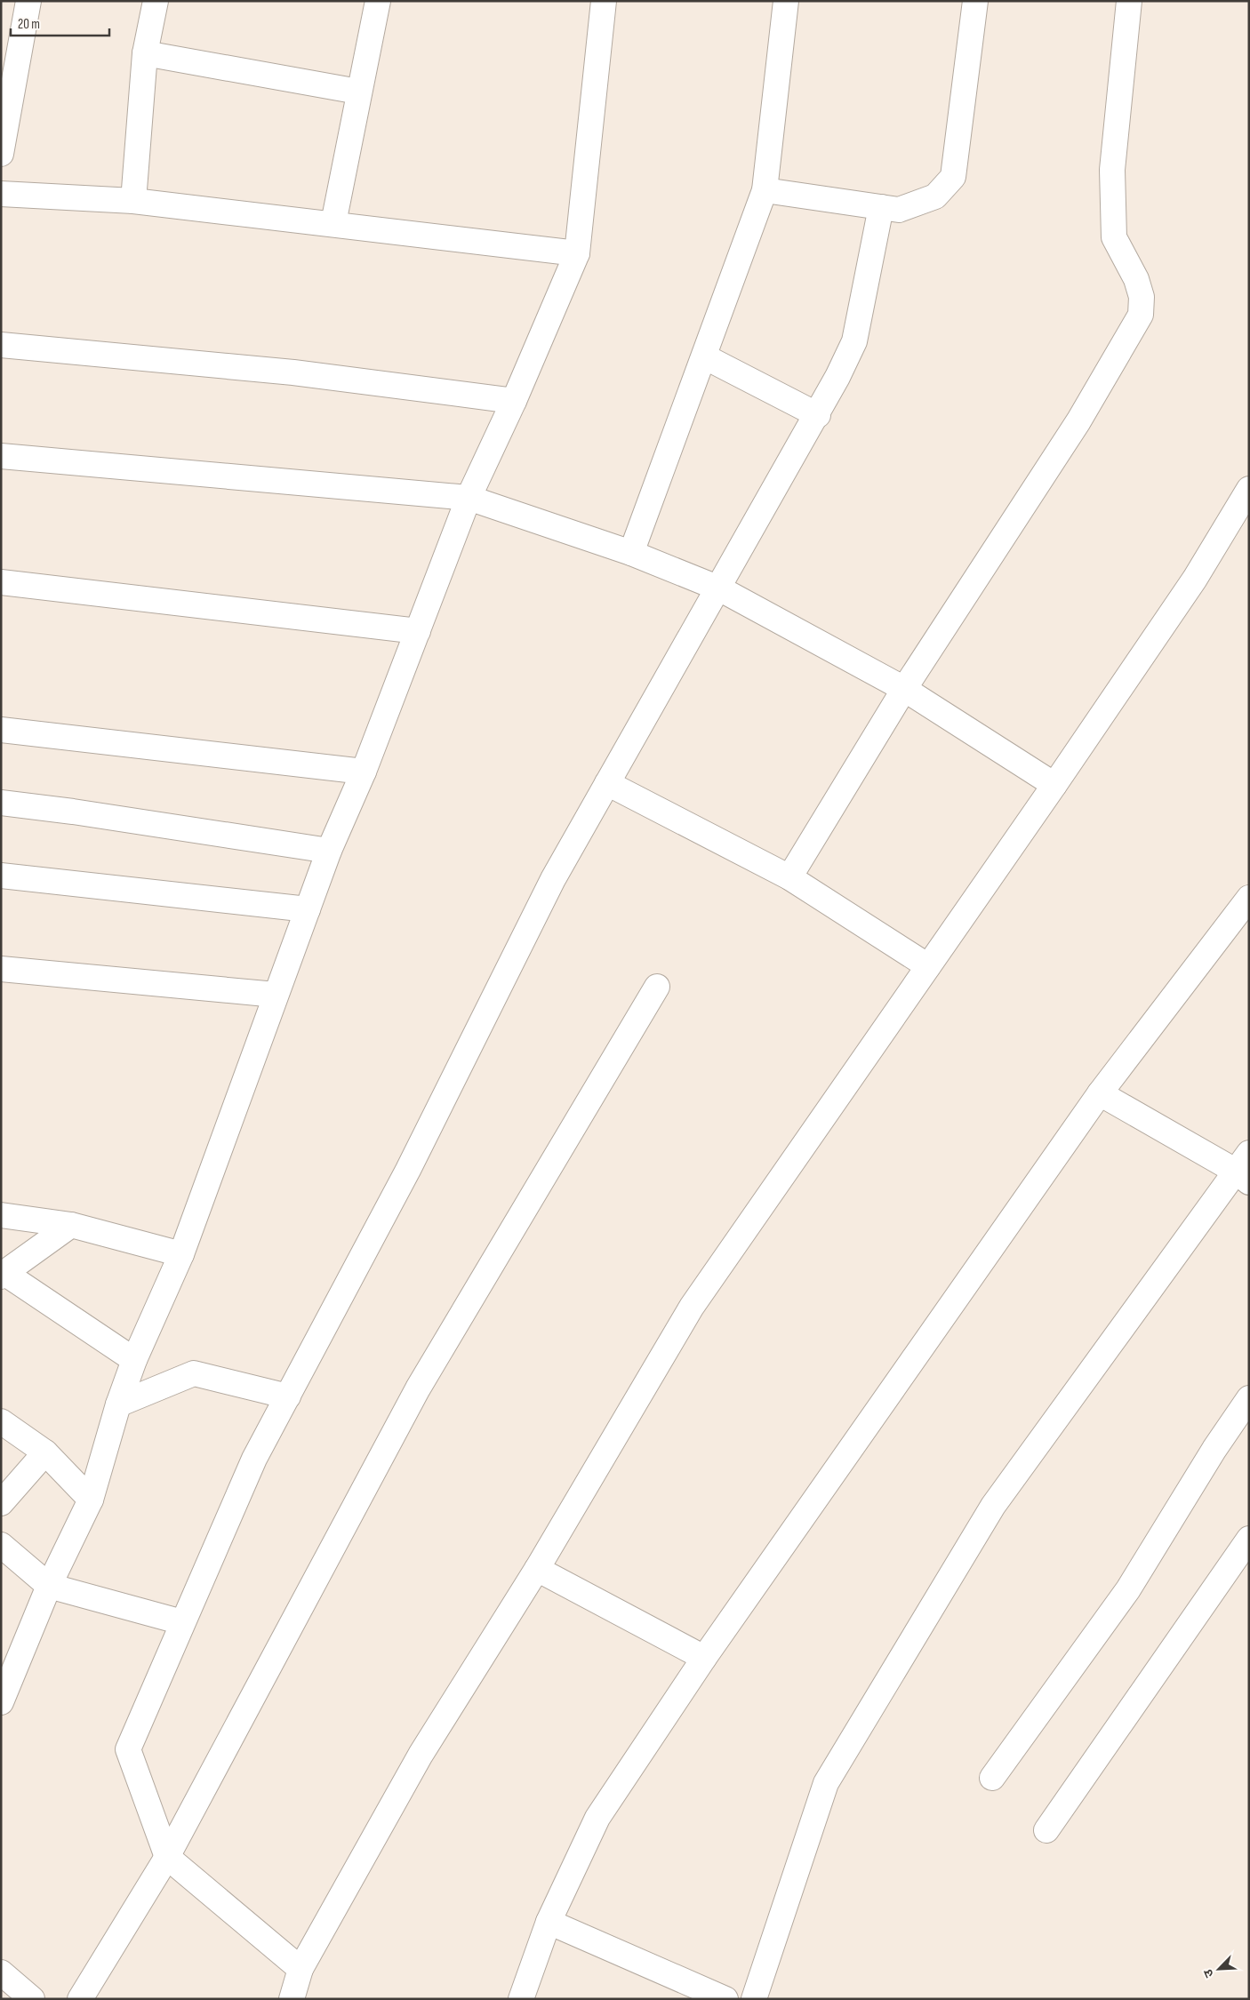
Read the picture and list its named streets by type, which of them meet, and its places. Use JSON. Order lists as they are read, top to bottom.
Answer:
{
  "scale_bar": "20 m",
  "north": "bottom left"
}
